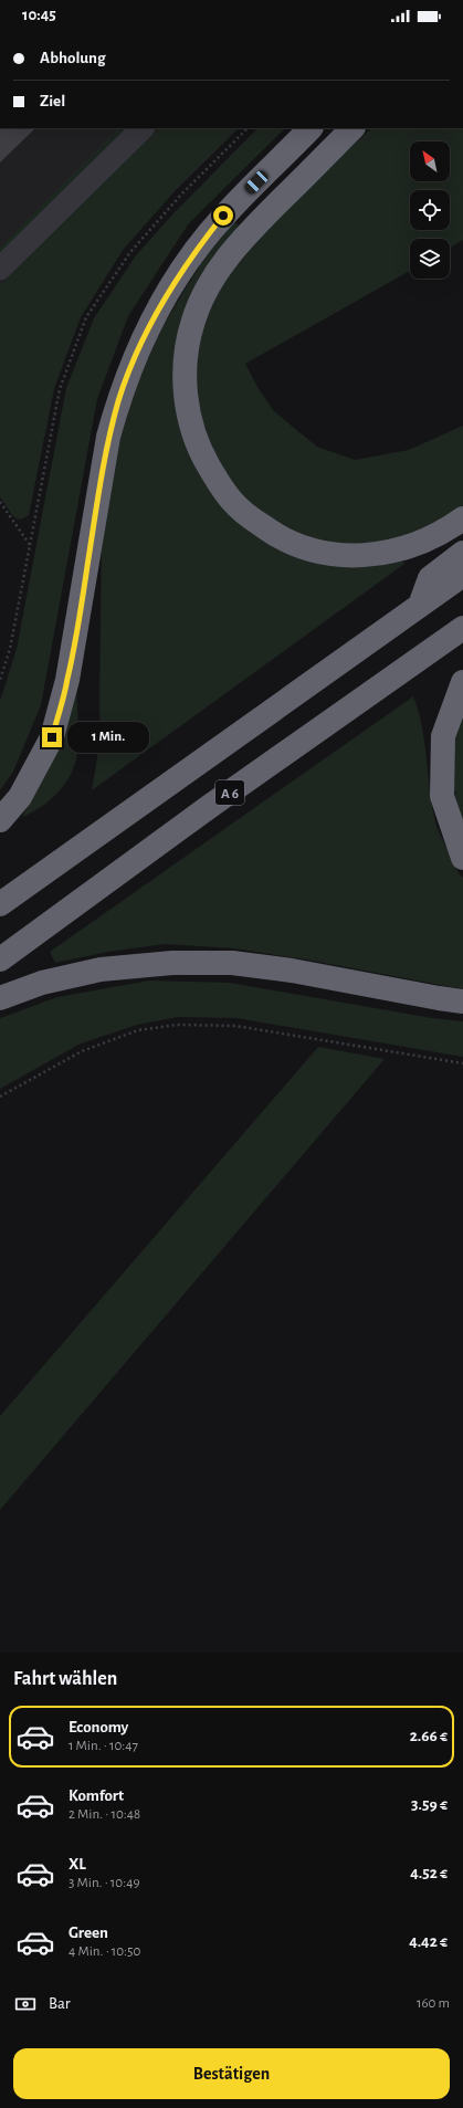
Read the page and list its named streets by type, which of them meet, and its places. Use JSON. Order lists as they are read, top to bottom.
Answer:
{
  "streets": {
    "highway": ["A 6"]
  },
  "north": "top left",
  "page": {
    "status": "10:45",
    "banner": ["Abholung", "Ziel"],
    "bubble": "1 Min.",
    "heading": "Fahrt wählen",
    "list": [
      {
        "name": "Economy",
        "note": "1 Min. · 10:47",
        "value": "2.66 €"
      },
      {
        "name": "Komfort",
        "note": "2 Min. · 10:48",
        "value": "3.59 €"
      },
      {
        "name": "XL",
        "note": "3 Min. · 10:49",
        "value": "4.52 €"
      },
      {
        "name": "Green",
        "note": "4 Min. · 10:50",
        "value": "4.42 €"
      }
    ],
    "pay": ["Bar", "160 m"],
    "buttons": "Bestätigen"
  }
}
